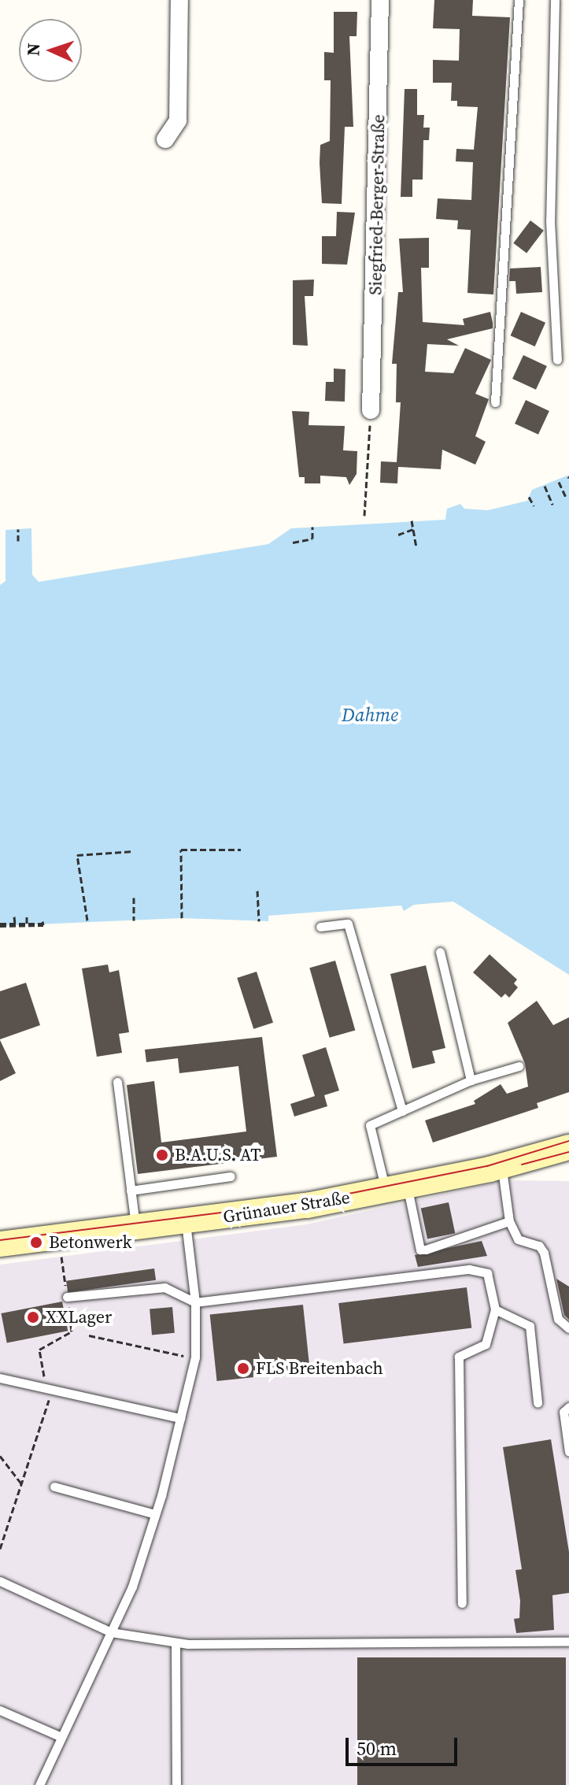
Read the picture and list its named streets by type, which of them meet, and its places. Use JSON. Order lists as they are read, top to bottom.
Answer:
{
  "streets": {
    "main road": ["Grünauer Straße"],
    "street": ["Siegfried-Berger-Straße"]
  },
  "water": ["Dahme"],
  "places": [
    "B.A.U.S. AT",
    "Betonwerk",
    "XXLager",
    "FLS Breitenbach"
  ],
  "scale_bar": "50 m",
  "north": "left"
}
